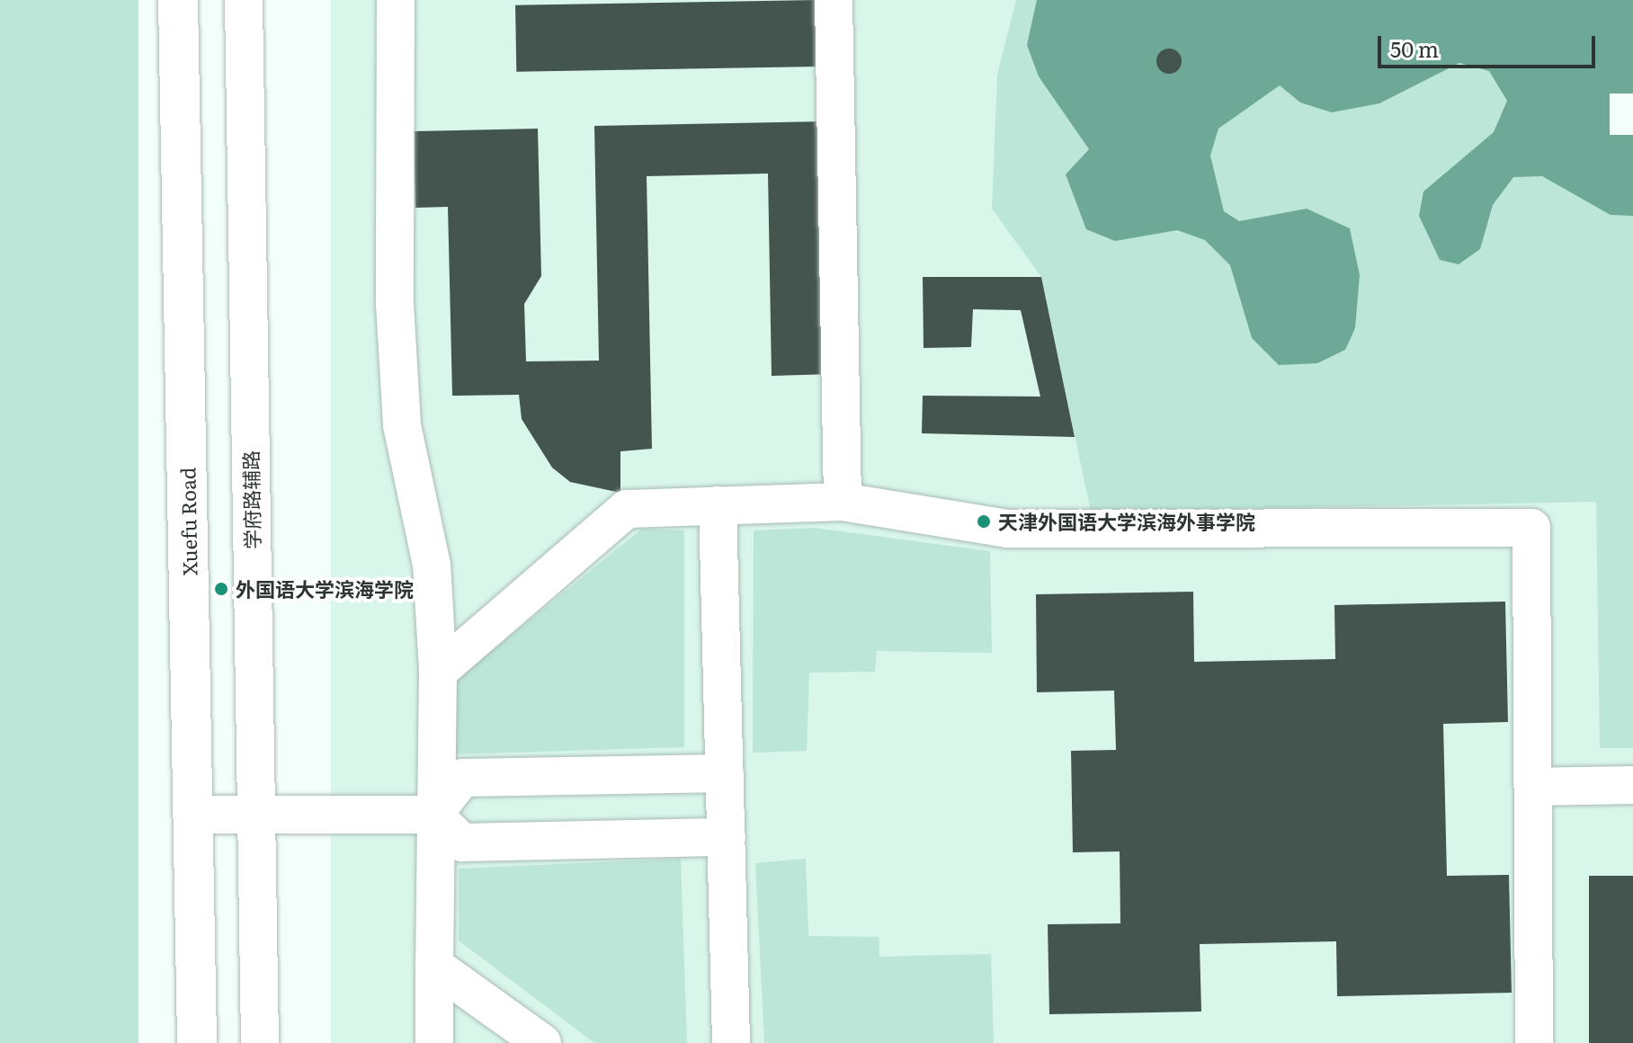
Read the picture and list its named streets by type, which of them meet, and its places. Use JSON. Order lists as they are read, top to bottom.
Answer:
{
  "streets": {
    "highway": ["Xuefu Road"],
    "street": ["学府路辅路"]
  },
  "places": ["天津外国语大学滨海外事学院", "外国语大学滨海学院"],
  "scale_bar": "50 m"
}
